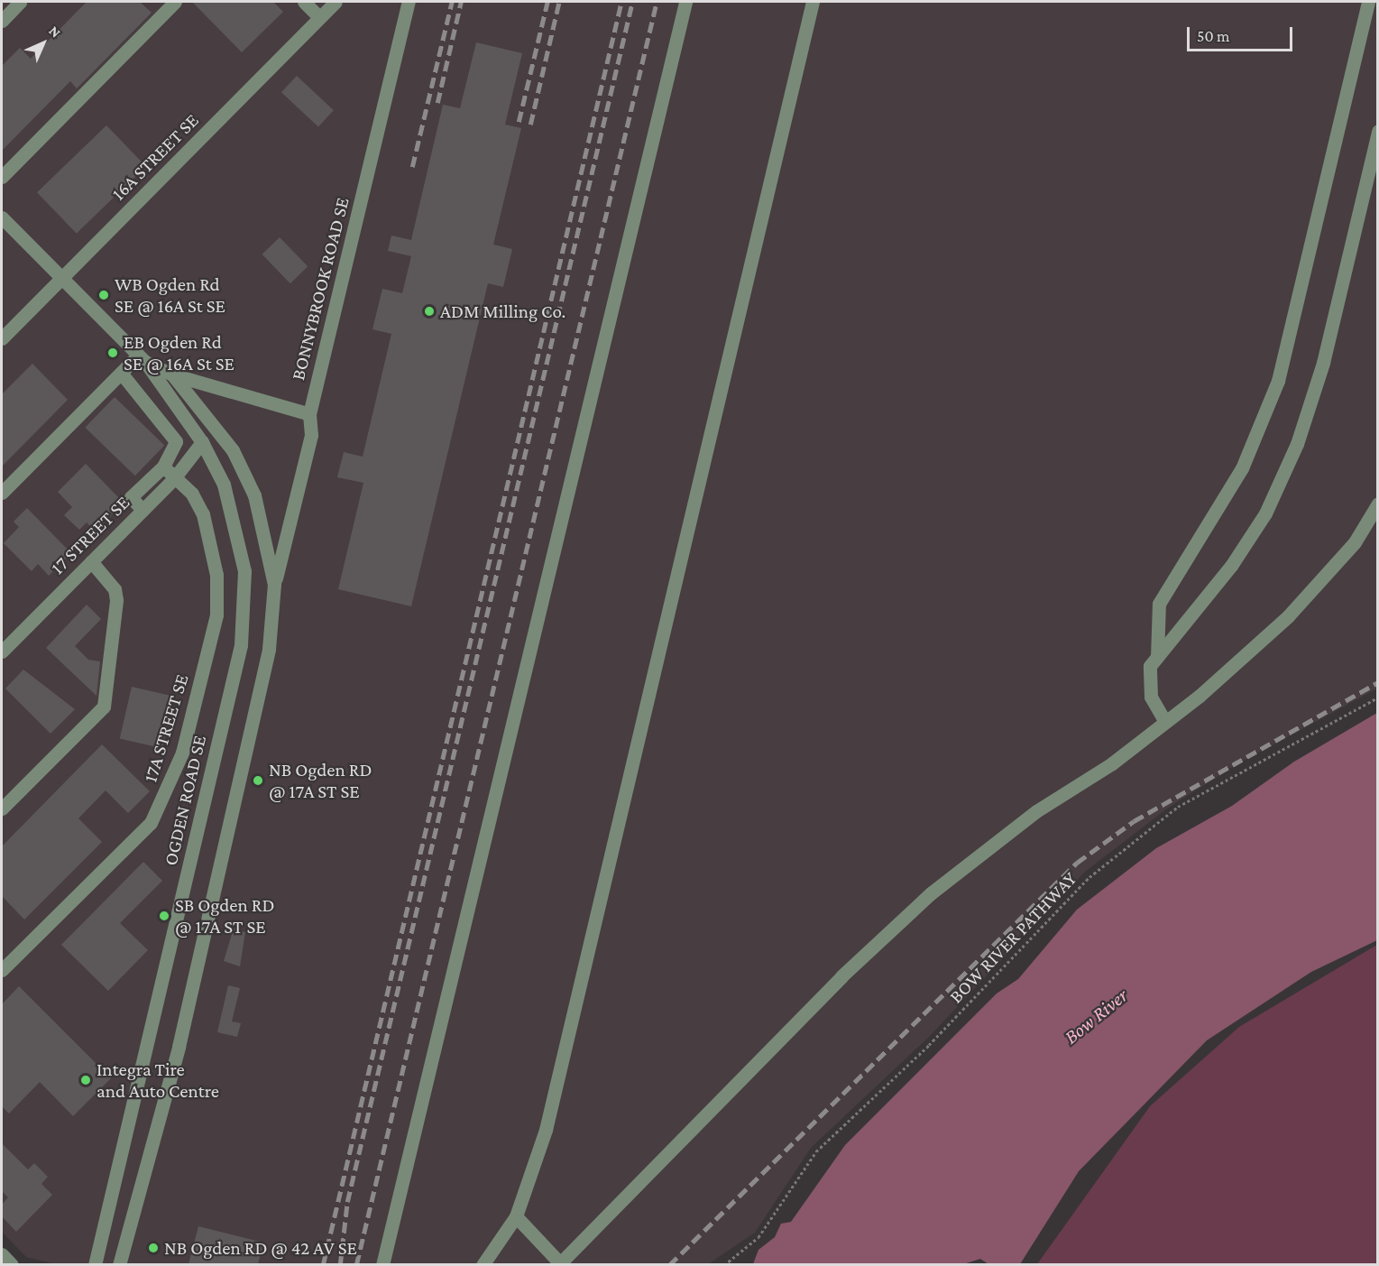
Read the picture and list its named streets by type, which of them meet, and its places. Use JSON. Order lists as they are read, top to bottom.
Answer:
{
  "streets": {
    "street": [
      "16A STREET SE",
      "BONNYBROOK ROAD SE",
      "17 STREET SE",
      "17A STREET SE",
      "OGDEN ROAD SE"
    ],
    "path": ["BOW RIVER PATHWAY"]
  },
  "crossings": [
    ["16A STREET SE", "OGDEN ROAD SE"],
    ["BONNYBROOK ROAD SE", "OGDEN ROAD SE"],
    ["17 STREET SE", "17A STREET SE"],
    ["17 STREET SE", "OGDEN ROAD SE"]
  ],
  "water": ["Bow River"],
  "places": [
    "WB Ogden Rd SE @ 16A St SE",
    "ADM Milling Co.",
    "EB Ogden Rd SE @ 16A St SE",
    "NB Ogden RD @ 17A ST SE",
    "SB Ogden RD @ 17A ST SE",
    "Integra Tire and Auto Centre",
    "NB Ogden RD @ 42 AV SE"
  ],
  "scale_bar": "50 m",
  "north": "top right"
}
